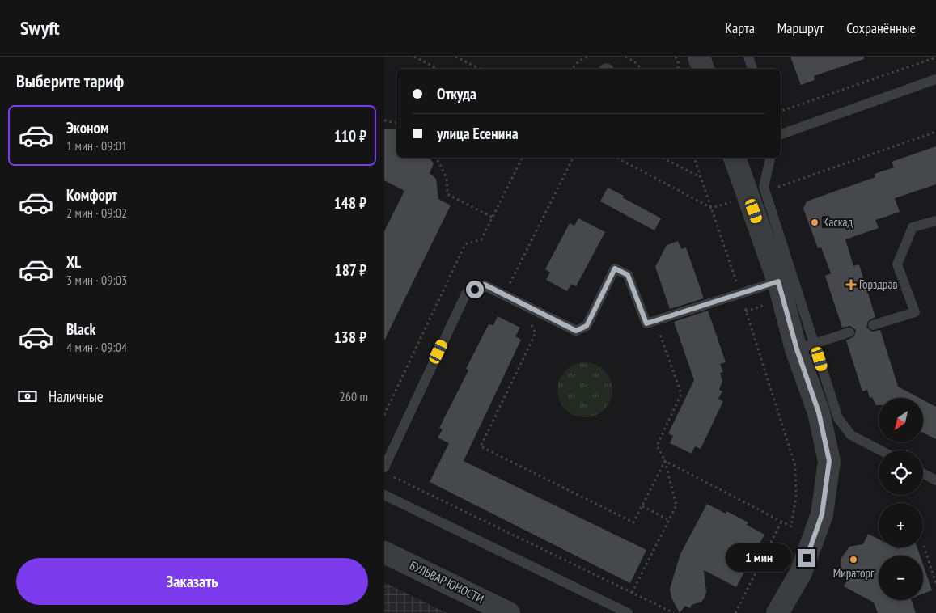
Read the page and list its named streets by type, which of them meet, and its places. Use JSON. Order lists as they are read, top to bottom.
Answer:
{
  "streets": {
    "street": ["БУЛЬВАР ЮНОСТИ"]
  },
  "places": {
    "other": ["Каскад", "Мираторг"],
    "health": ["Горздрав"]
  },
  "north": "bottom left",
  "page": {
    "header": "Swyft",
    "nav": ["Карта", "Маршрут", "Сохранённые"],
    "heading": "Выберите тариф",
    "banner": ["Откуда", "улица Есенина"],
    "list": [
      {
        "name": "Эконом",
        "note": "1 мин · 09:01",
        "value": "110 ₽"
      },
      {
        "name": "Комфорт",
        "note": "2 мин · 09:02",
        "value": "148 ₽"
      },
      {
        "name": "XL",
        "note": "3 мин · 09:03",
        "value": "187 ₽"
      },
      {
        "name": "Black",
        "note": "4 мин · 09:04",
        "value": "138 ₽"
      }
    ],
    "pay": ["Наличные", "260 m"],
    "map_buttons": ["+", "−"],
    "bubble": "1 мин",
    "buttons": "Заказать"
  }
}
